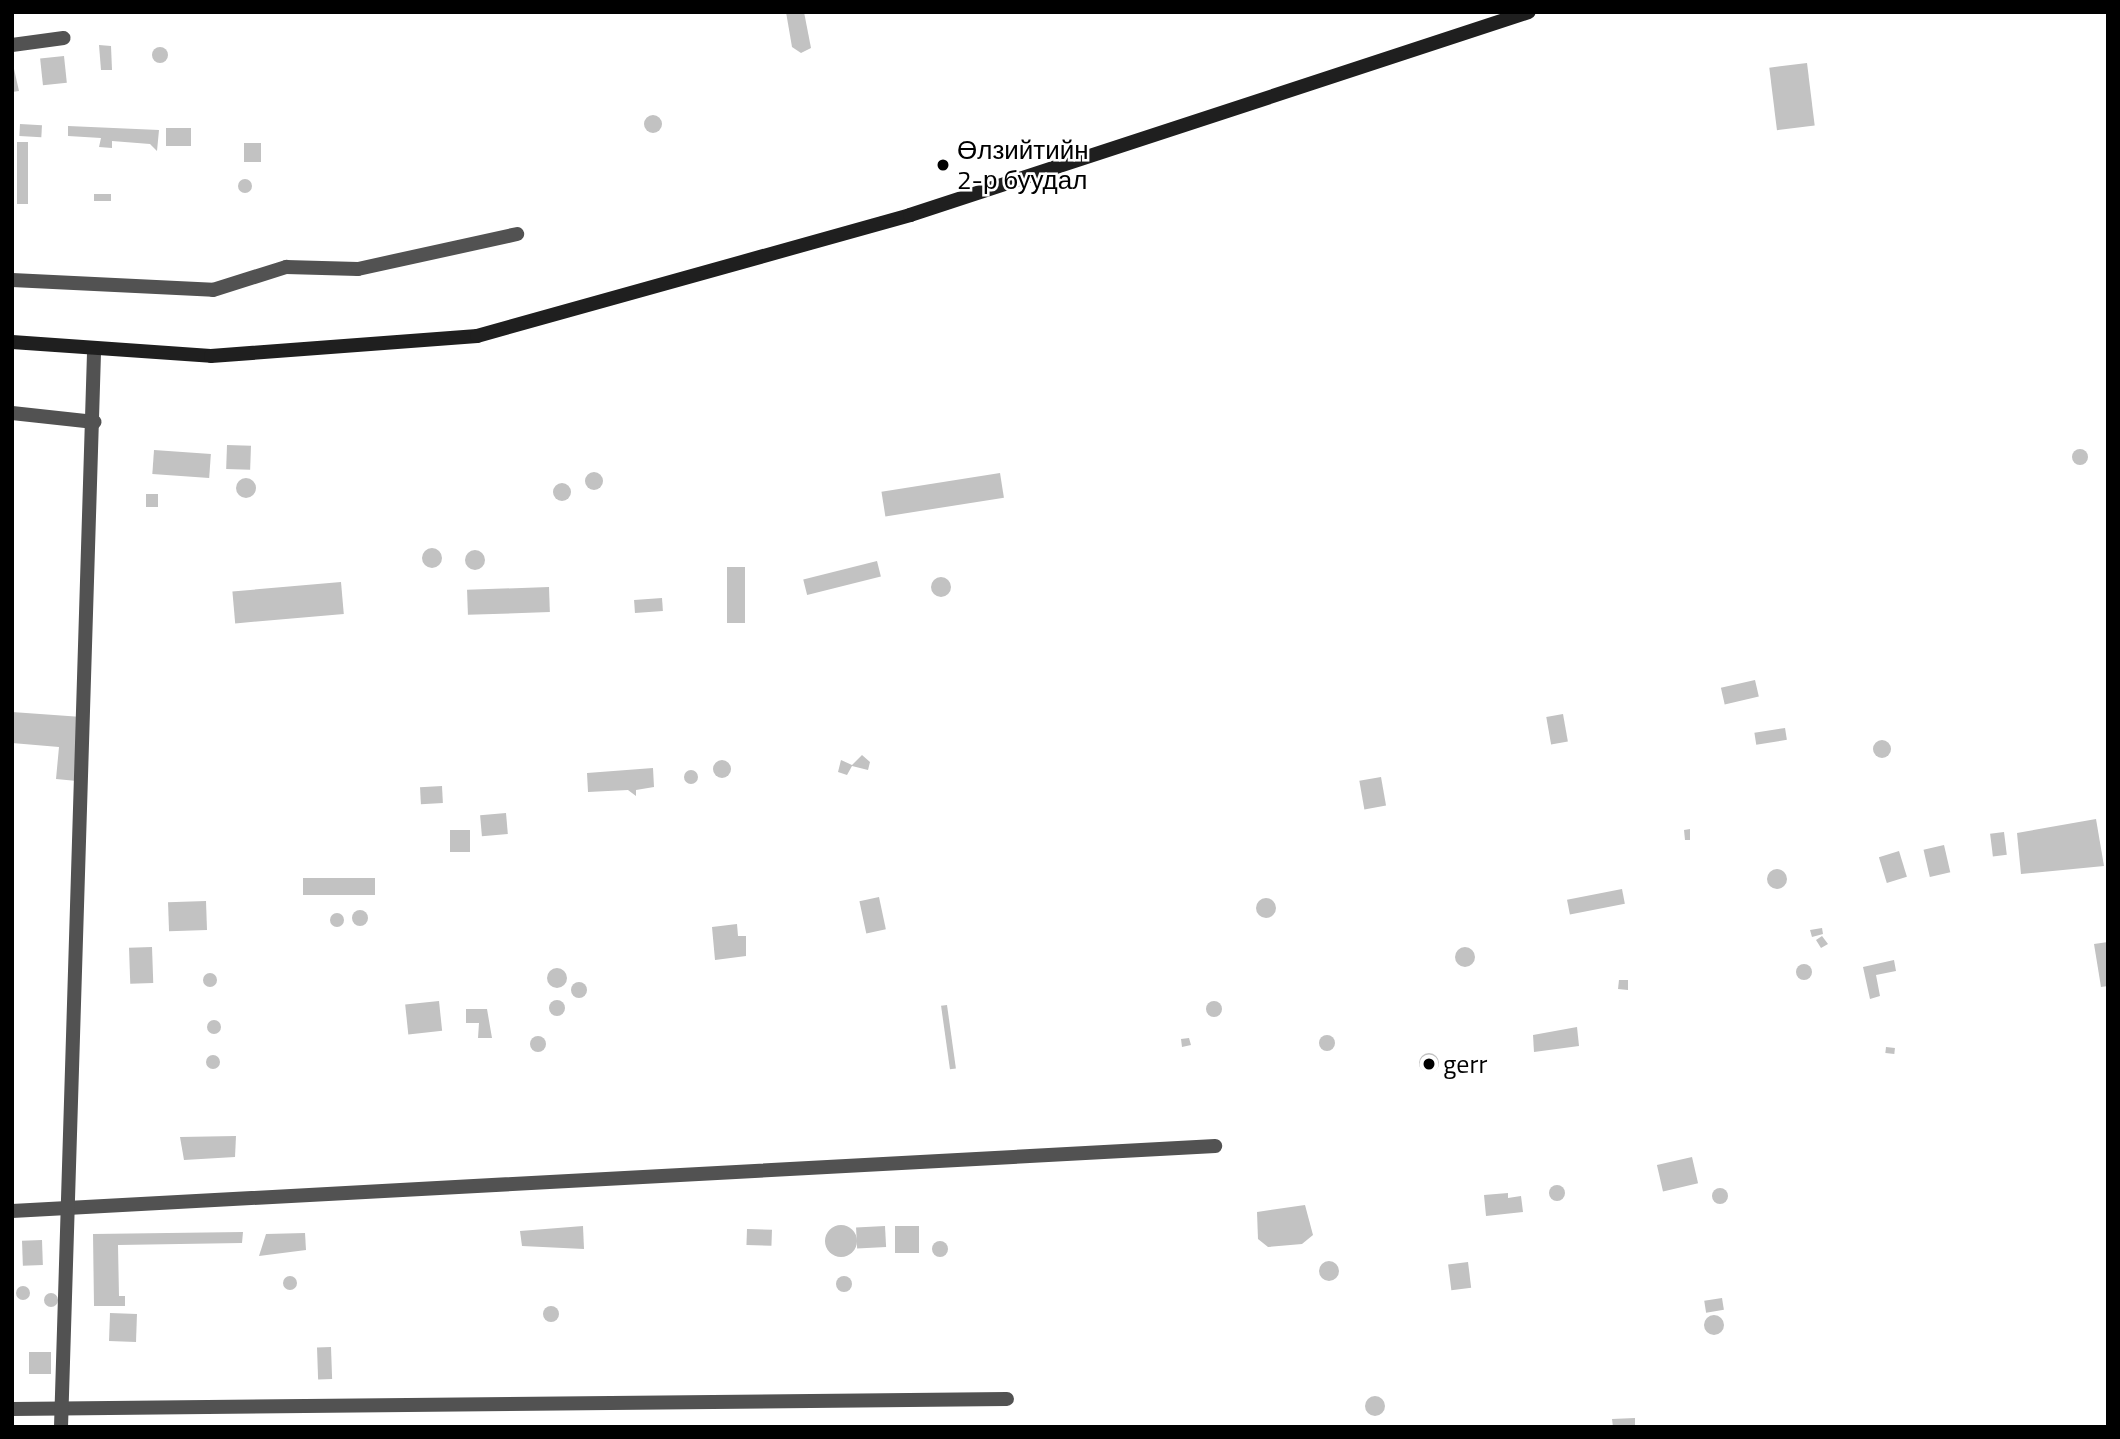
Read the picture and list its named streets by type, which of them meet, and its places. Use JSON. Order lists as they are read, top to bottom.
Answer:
{
  "places": ["Өлзийтийн 2-р буудал", "gerr"]
}
